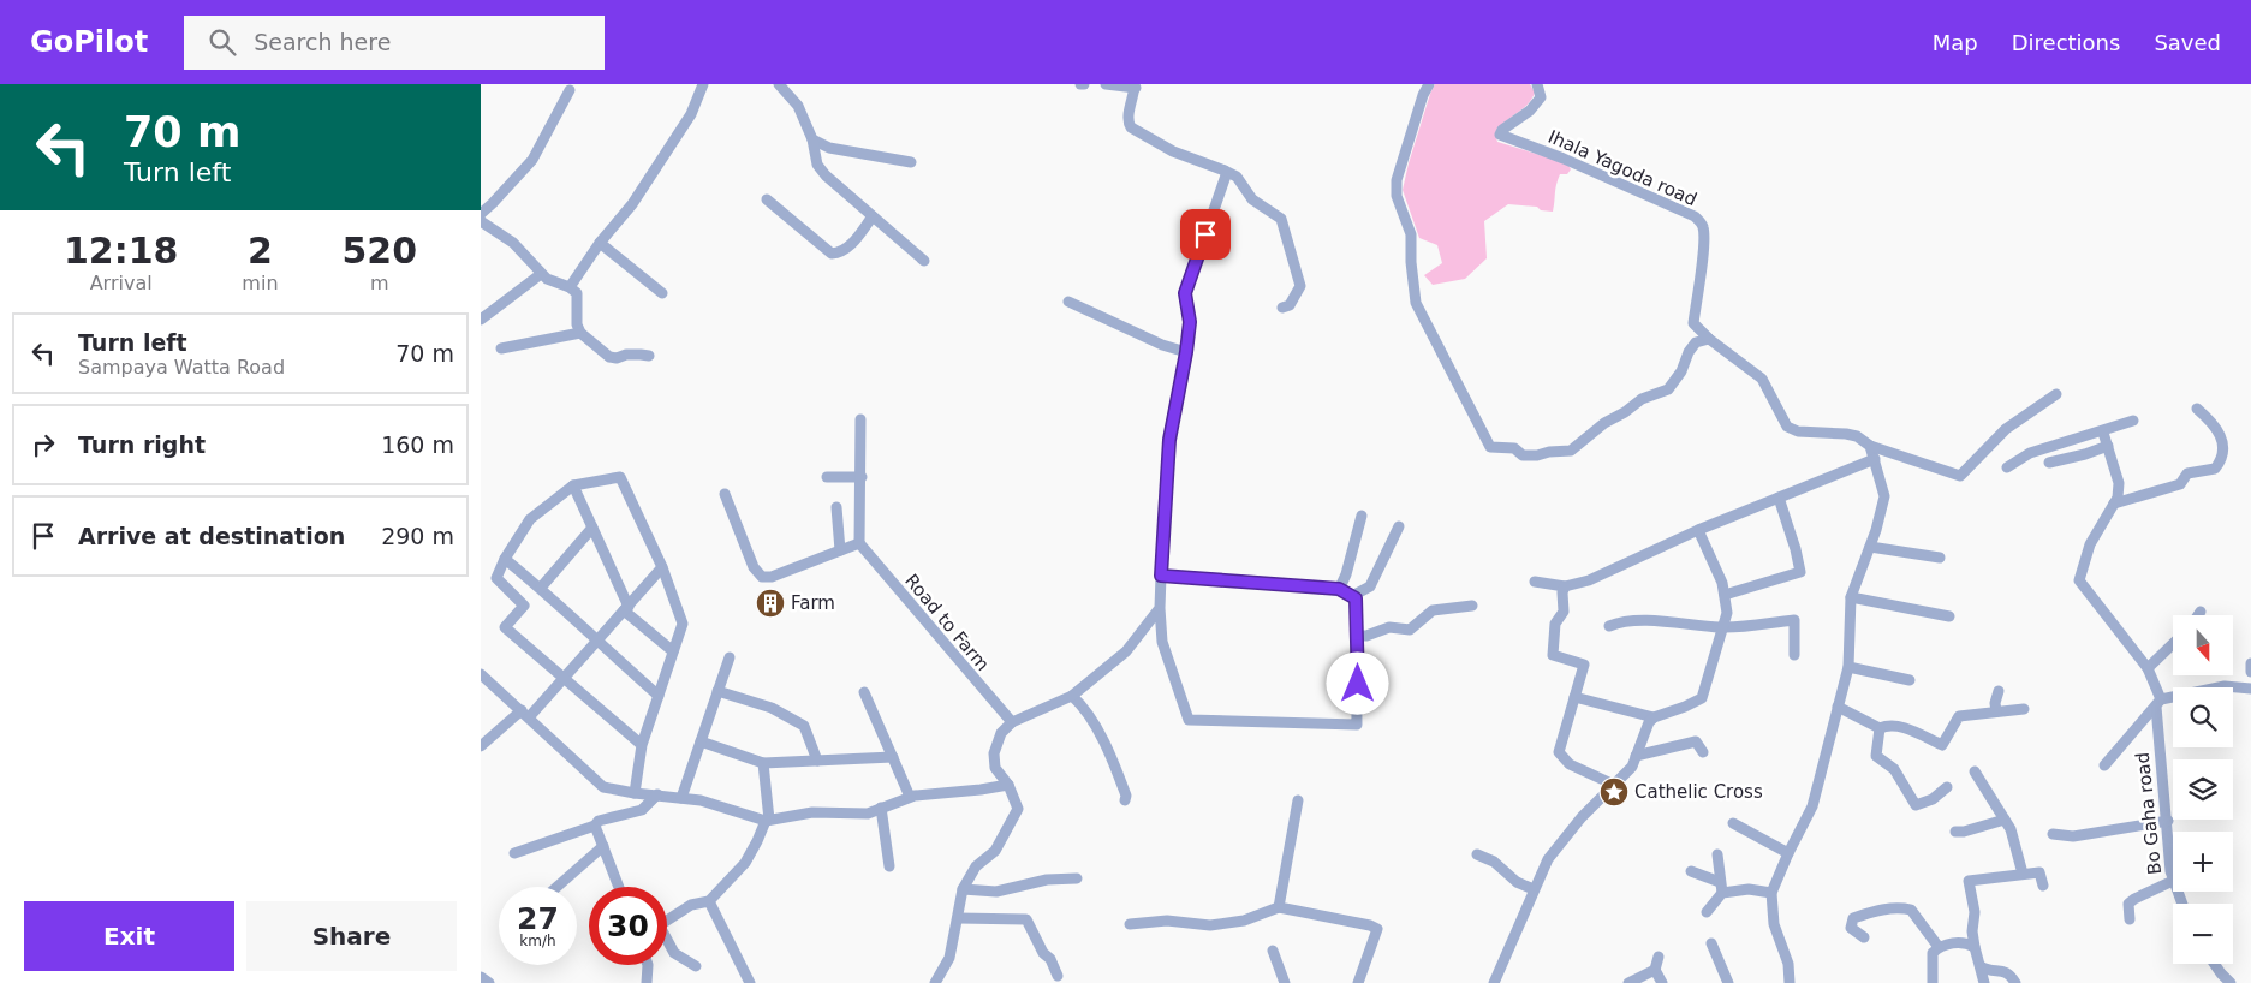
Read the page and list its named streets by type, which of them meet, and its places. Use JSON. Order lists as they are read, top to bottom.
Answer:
{
  "streets": {
    "street": ["Ihala Yagoda road", "Road to Farm", "Bo Gaha road"]
  },
  "places": {
    "building": ["Farm"],
    "place": ["Cathelic Cross"]
  },
  "north": "bottom",
  "page": {
    "header": "GoPilot",
    "search": "Search here",
    "nav": ["Map", "Directions", "Saved"],
    "turn": ["70 m", "Turn left"],
    "eta": [
      "12:18",
      "Arrival",
      "2",
      "min",
      "520",
      "m"
    ],
    "list": [
      {
        "name": "Turn left",
        "note": "Sampaya Watta Road",
        "value": "70 m"
      },
      {
        "name": "Turn right",
        "value": "160 m"
      },
      {
        "name": "Arrive at destination",
        "value": "290 m"
      }
    ],
    "map_buttons": ["+", "−"],
    "speed": "27 km/h",
    "limit": "30",
    "buttons": ["Exit", "Share"]
  }
}
